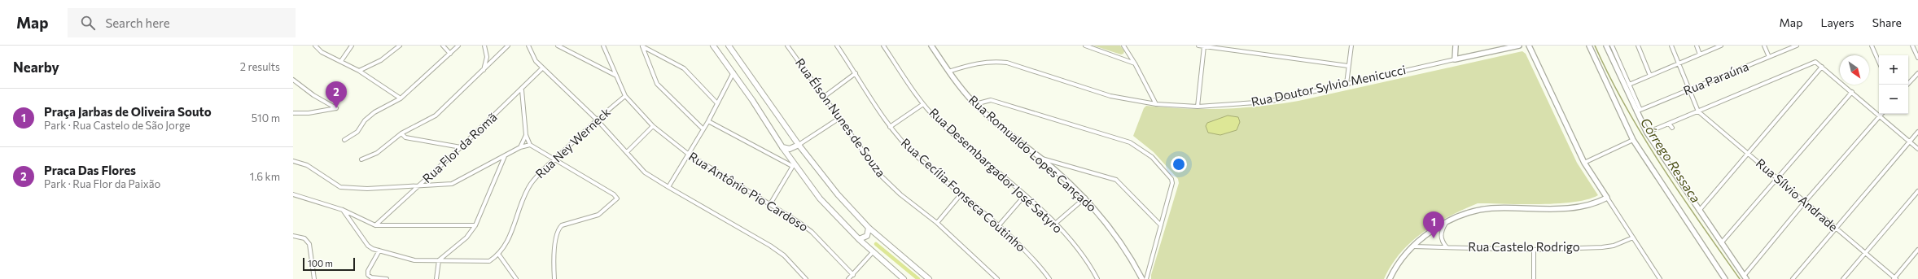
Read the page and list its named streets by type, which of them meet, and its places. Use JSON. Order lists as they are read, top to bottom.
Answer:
{
  "streets": {
    "street": [
      "Rua Paraúna",
      "Rua Doutor Sylvio Menicucci",
      "Rua Élson Nunes de Souza",
      "Rua Ney Werneck",
      "Rua Flor da Romã",
      "Rua Romualdo Lopes Cançado",
      "Rua Desembargador José Satyro",
      "Rua Antônio Pio Cardoso",
      "Rua Cecília Fonseca Coutinho",
      "Rua Sílvio Andrade",
      "Rua Castelo Rodrigo"
    ]
  },
  "crossings": [
    ["Rua Doutor Sylvio Menicucci", "Rua Romualdo Lopes Cançado"],
    ["Rua Ney Werneck", "Rua Antônio Pio Cardoso"]
  ],
  "water": ["Córrego Ressaca"],
  "scale_bar": "100 m",
  "north": "bottom right",
  "page": {
    "header": "Map",
    "search": "Search here",
    "nav": ["Map", "Layers", "Share"],
    "heading": ["Nearby", "2 results"],
    "map_buttons": ["+", "−"],
    "pins": ["2", "1"],
    "list": [
      {
        "mark": "1",
        "name": "Praça Jarbas de Oliveira Souto",
        "note": "Park · Rua Castelo de São Jorge",
        "value": "510 m"
      },
      {
        "mark": "2",
        "name": "Praca Das Flores",
        "note": "Park · Rua Flor da Paixão",
        "value": "1.6 km"
      }
    ],
    "scale": "100 m"
  }
}
